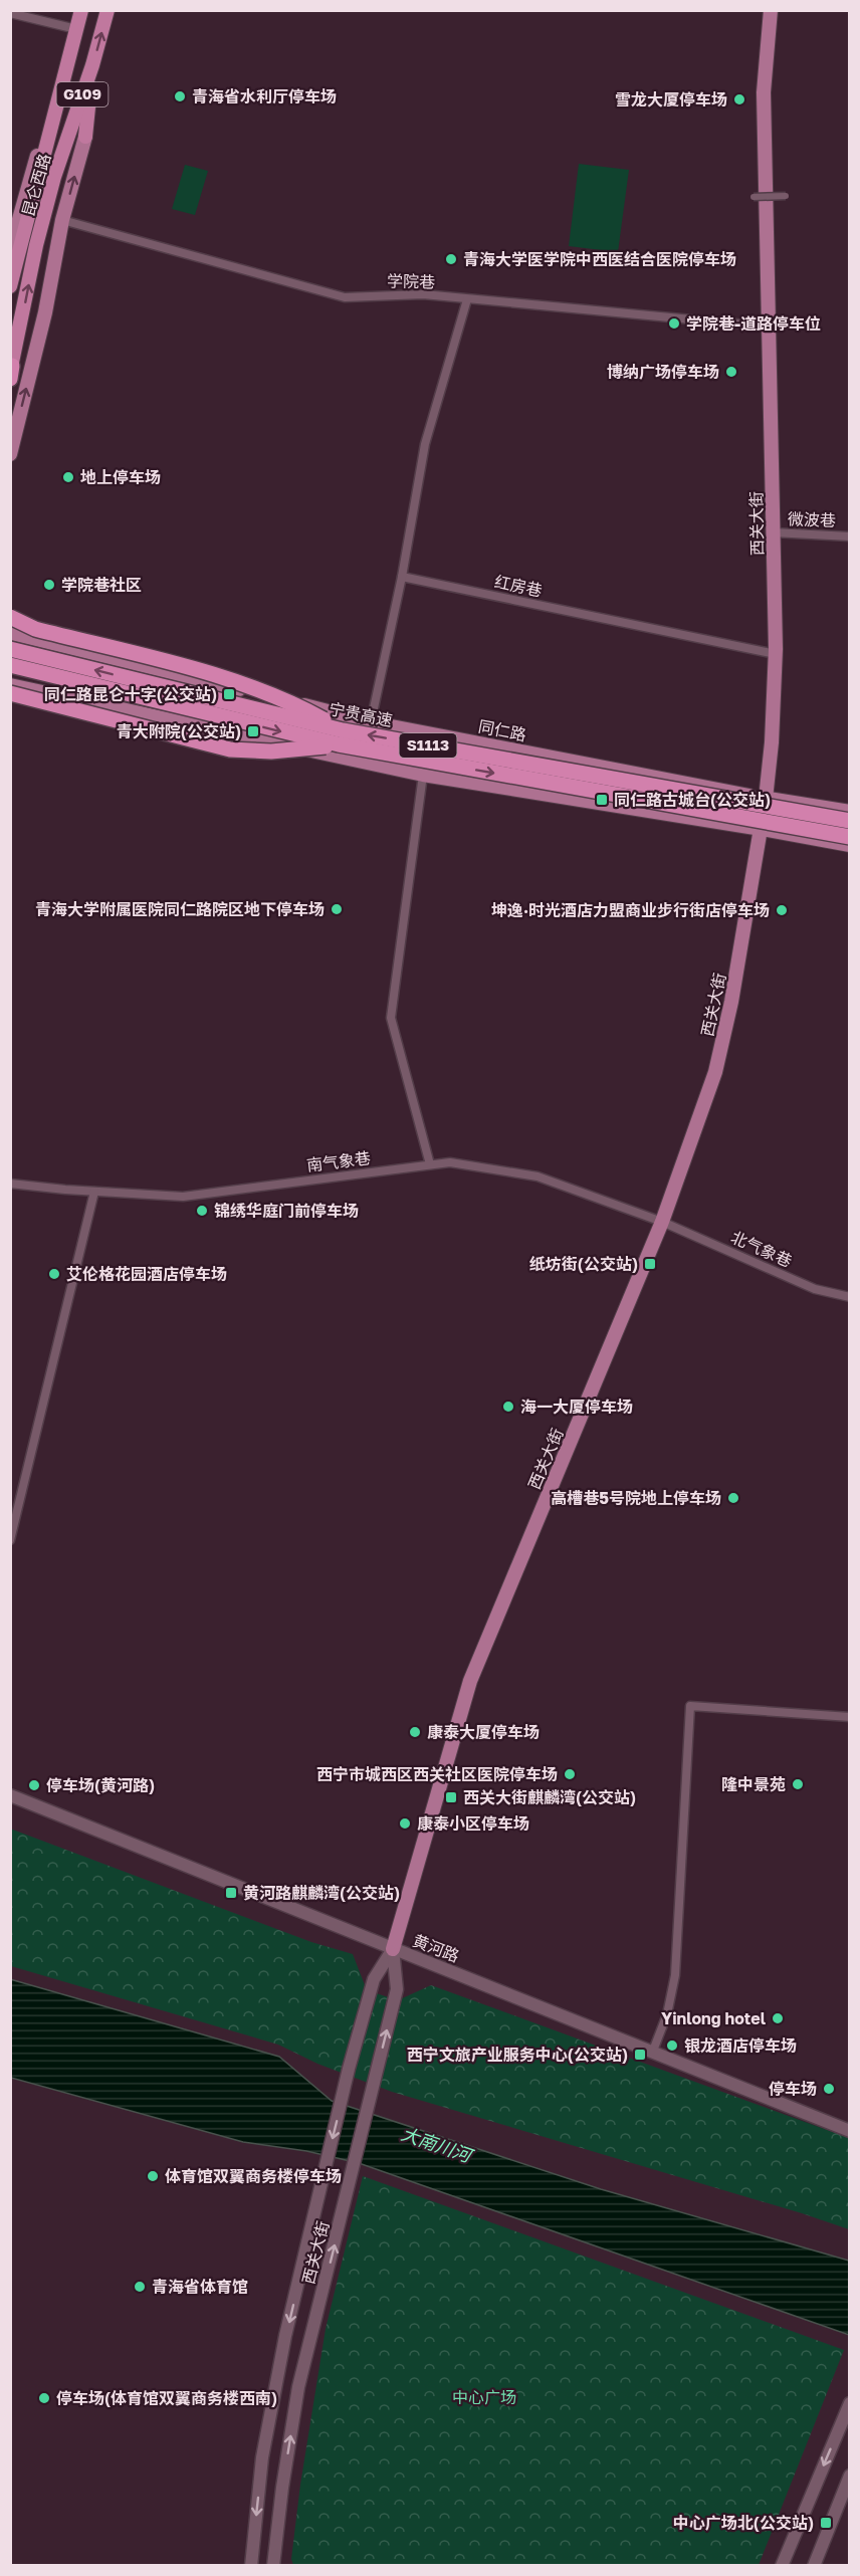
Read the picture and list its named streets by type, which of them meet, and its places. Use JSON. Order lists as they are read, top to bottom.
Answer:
{
  "streets": {
    "highway": [
      "G109",
      "昆仑西路",
      "宁贵高速",
      "S1113"
    ],
    "main road": ["西关大街", "同仁路", "黄河路"],
    "street": [
      "学院巷",
      "微波巷",
      "红房巷",
      "南气象巷",
      "北气象巷"
    ]
  },
  "crossings": [
    ["学院巷", "西关大街"],
    ["微波巷", "西关大街"],
    ["西关大街", "红房巷"],
    ["西关大街", "同仁路"],
    ["西关大街", "南气象巷"],
    ["西关大街", "北气象巷"],
    ["西关大街", "黄河路"],
    ["南气象巷", "北气象巷"]
  ],
  "water": ["大南川河"],
  "parks": ["中心广场"],
  "places": {
    "other": [
      "青海省水利厅停车场",
      "雪龙大厦停车场",
      "青海大学医学院中西医结合医院停车场",
      "学院巷-道路停车位",
      "博纳广场停车场",
      "地上停车场",
      "学院巷社区",
      "青海大学附属医院同仁路院区地下停车场",
      "坤逸·时光酒店力盟商业步行街店停车场",
      "锦绣华庭门前停车场",
      "艾伦格花园酒店停车场",
      "海一大厦停车场",
      "高槽巷5号院地上停车场",
      "康泰大厦停车场",
      "西宁市城西区西关社区医院停车场",
      "隆中景苑",
      "停车场(黄河路)",
      "康泰小区停车场",
      "Yinlong hotel",
      "银龙酒店停车场",
      "停车场",
      "体育馆双翼商务楼停车场",
      "青海省体育馆",
      "停车场(体育馆双翼商务楼西南)"
    ],
    "transit": [
      "同仁路昆仑十字(公交站)",
      "青大附院(公交站)",
      "同仁路古城台(公交站)",
      "纸坊街(公交站)",
      "西关大街麒麟湾(公交站)",
      "黄河路麒麟湾(公交站)",
      "西宁文旅产业服务中心(公交站)",
      "中心广场北(公交站)"
    ]
  }
}
